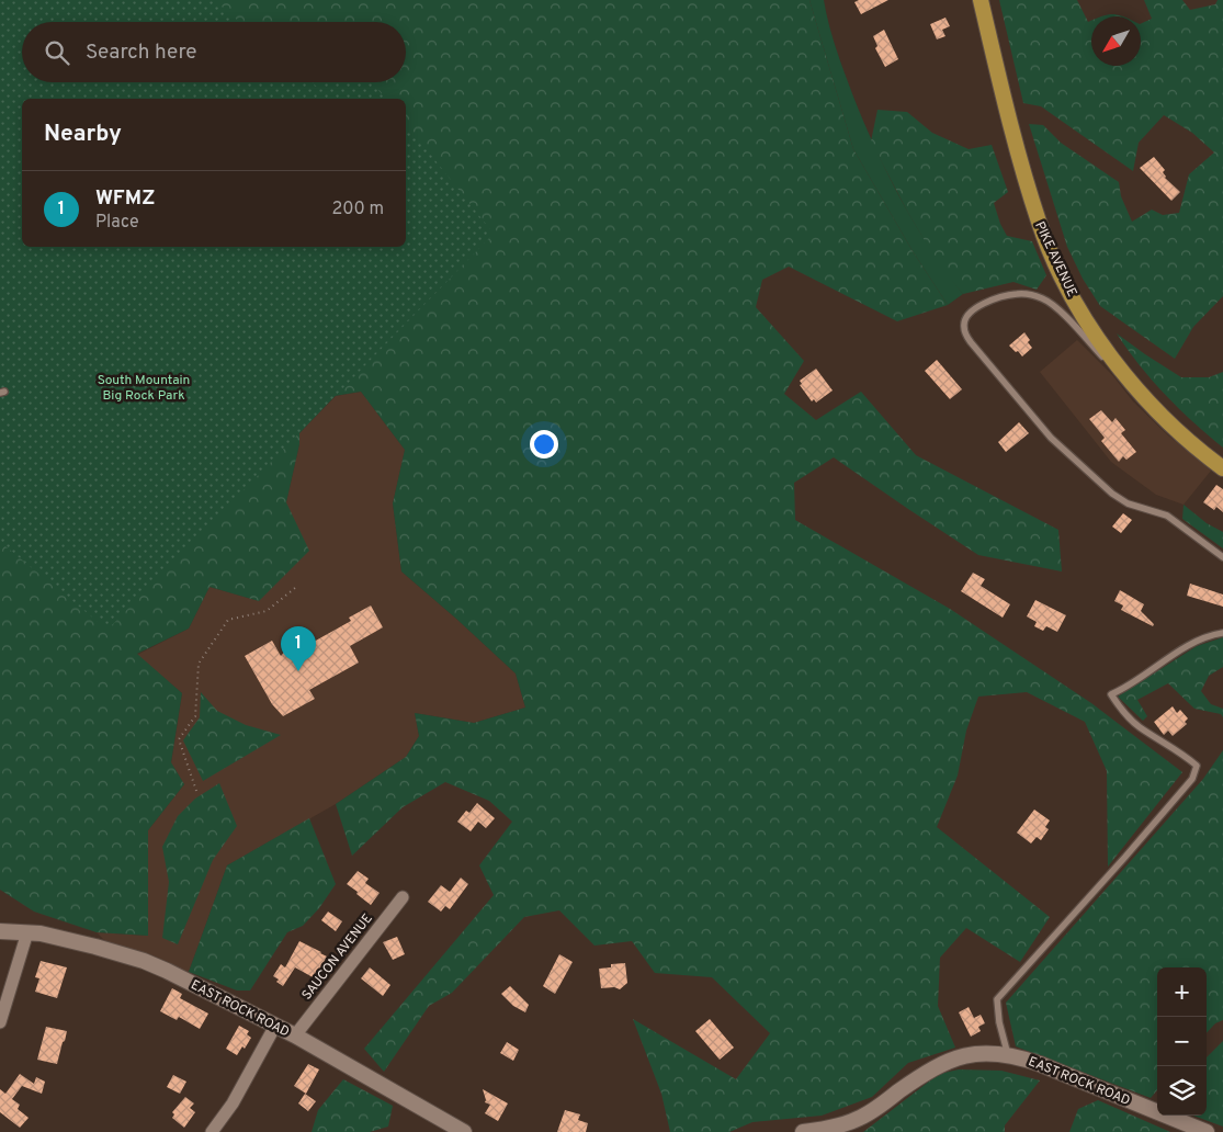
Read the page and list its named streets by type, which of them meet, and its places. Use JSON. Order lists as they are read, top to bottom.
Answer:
{
  "streets": {
    "main road": ["PIKE AVENUE"],
    "street": ["SAUCON AVENUE", "EAST ROCK ROAD"]
  },
  "crossings": [
    ["SAUCON AVENUE", "EAST ROCK ROAD"]
  ],
  "parks": ["South Mountain Big Rock Park"],
  "north": "bottom left",
  "page": {
    "search": "Search here",
    "heading": "Nearby",
    "list": [
      {
        "mark": "1",
        "name": "WFMZ",
        "note": "Place",
        "value": "200 m"
      }
    ],
    "pins": "1",
    "map_buttons": ["+", "−"]
  }
}
